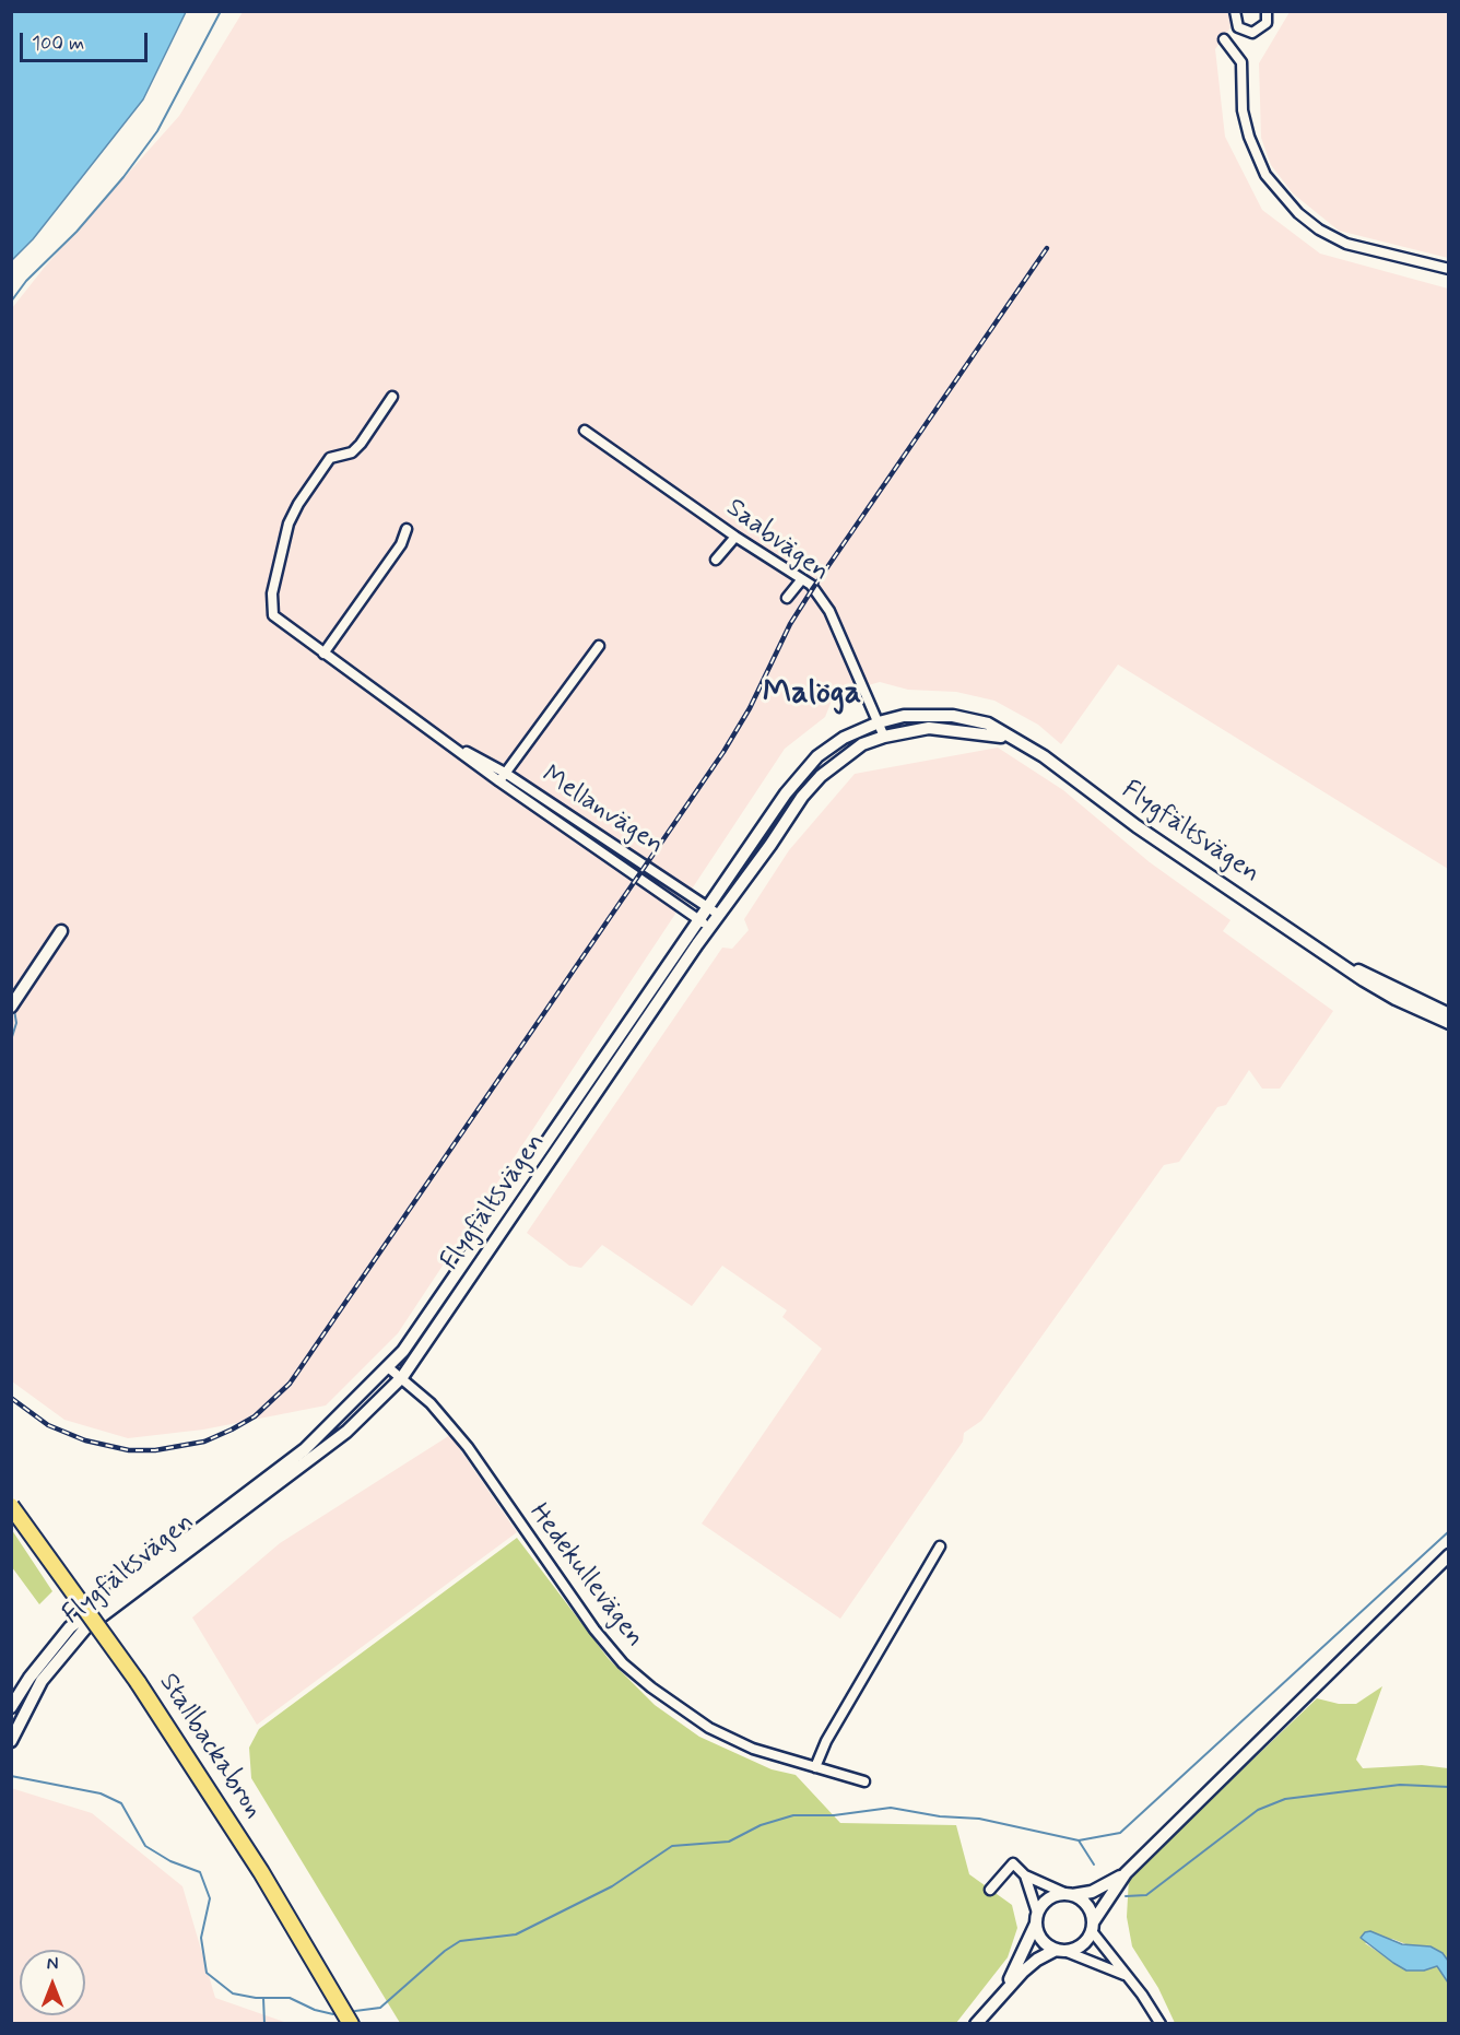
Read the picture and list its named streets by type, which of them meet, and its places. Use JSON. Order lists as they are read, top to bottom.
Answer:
{
  "streets": {
    "highway": ["Stallbackabron"],
    "street": [
      "Saabvägen",
      "Mellanvägen",
      "Flygfältsvägen",
      "Hedekullevägen"
    ]
  },
  "crossings": [
    ["Saabvägen", "Flygfältsvägen"],
    ["Mellanvägen", "Flygfältsvägen"],
    ["Flygfältsvägen", "Hedekullevägen"]
  ],
  "districts": ["Malöga"],
  "scale_bar": "100 m",
  "north": "top"
}
